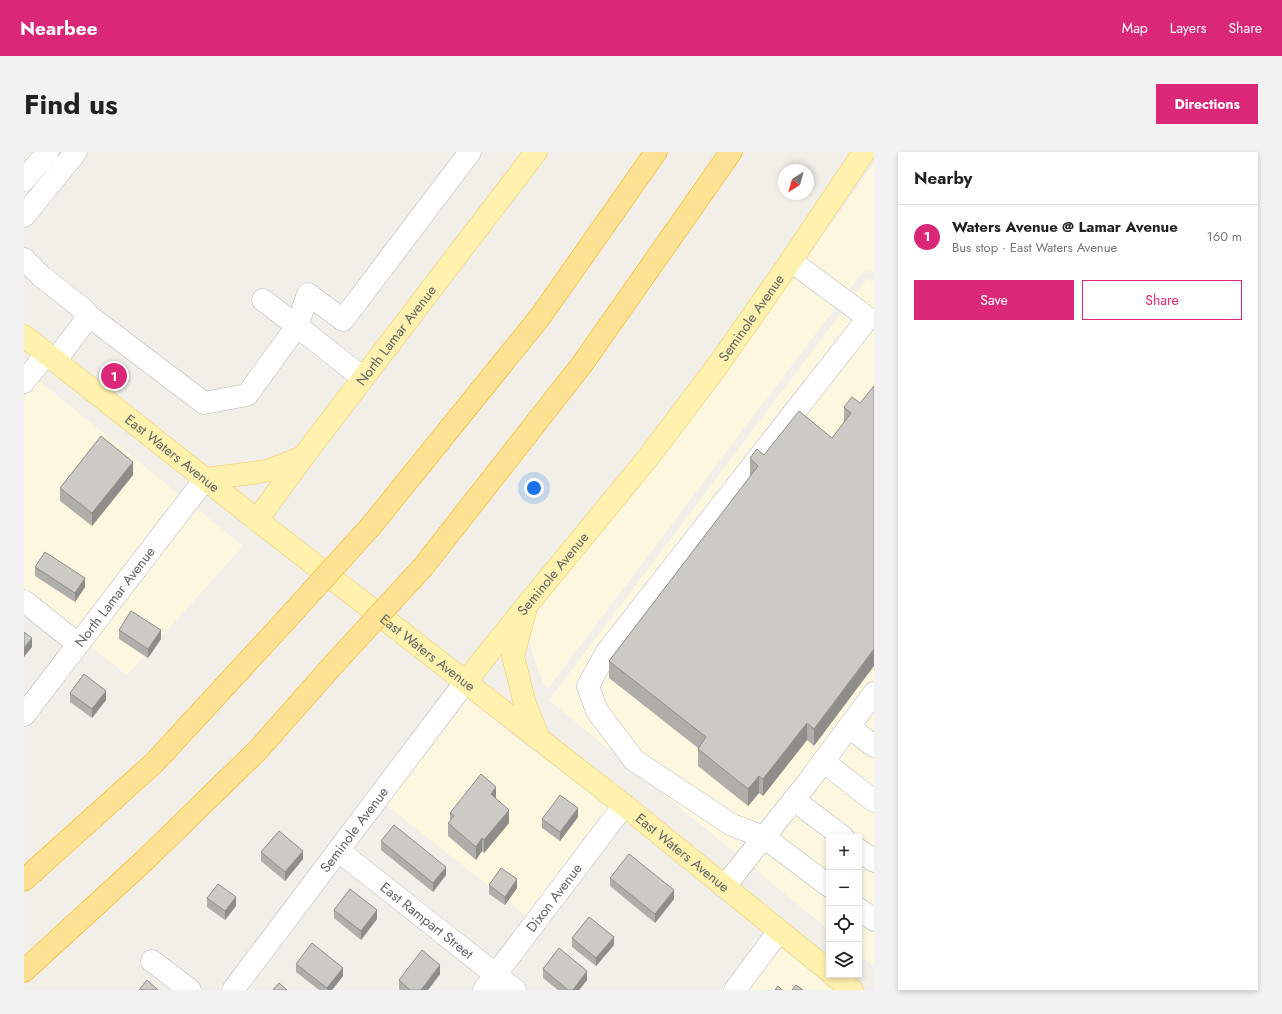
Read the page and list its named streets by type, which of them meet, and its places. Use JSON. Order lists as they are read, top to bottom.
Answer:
{
  "streets": {
    "main road": ["Seminole Avenue", "North Lamar Avenue", "East Waters Avenue"],
    "street": ["Dixon Avenue", "East Rampart Street"]
  },
  "crossings": [
    ["Seminole Avenue", "East Waters Avenue"],
    ["Seminole Avenue", "East Rampart Street"],
    ["North Lamar Avenue", "East Waters Avenue"],
    ["East Waters Avenue", "Dixon Avenue"],
    ["Dixon Avenue", "East Rampart Street"]
  ],
  "north": "bottom left",
  "page": {
    "header": "Nearbee",
    "nav": ["Map", "Layers", "Share"],
    "title": "Find us",
    "buttons": [
      "Directions",
      ["Save", "Share"]
    ],
    "heading": "Nearby",
    "list": [
      {
        "mark": "1",
        "name": "Waters Avenue @ Lamar Avenue",
        "note": "Bus stop · East Waters Avenue",
        "value": "160 m"
      }
    ],
    "pins": "1",
    "map_buttons": ["+", "−"]
  }
}
